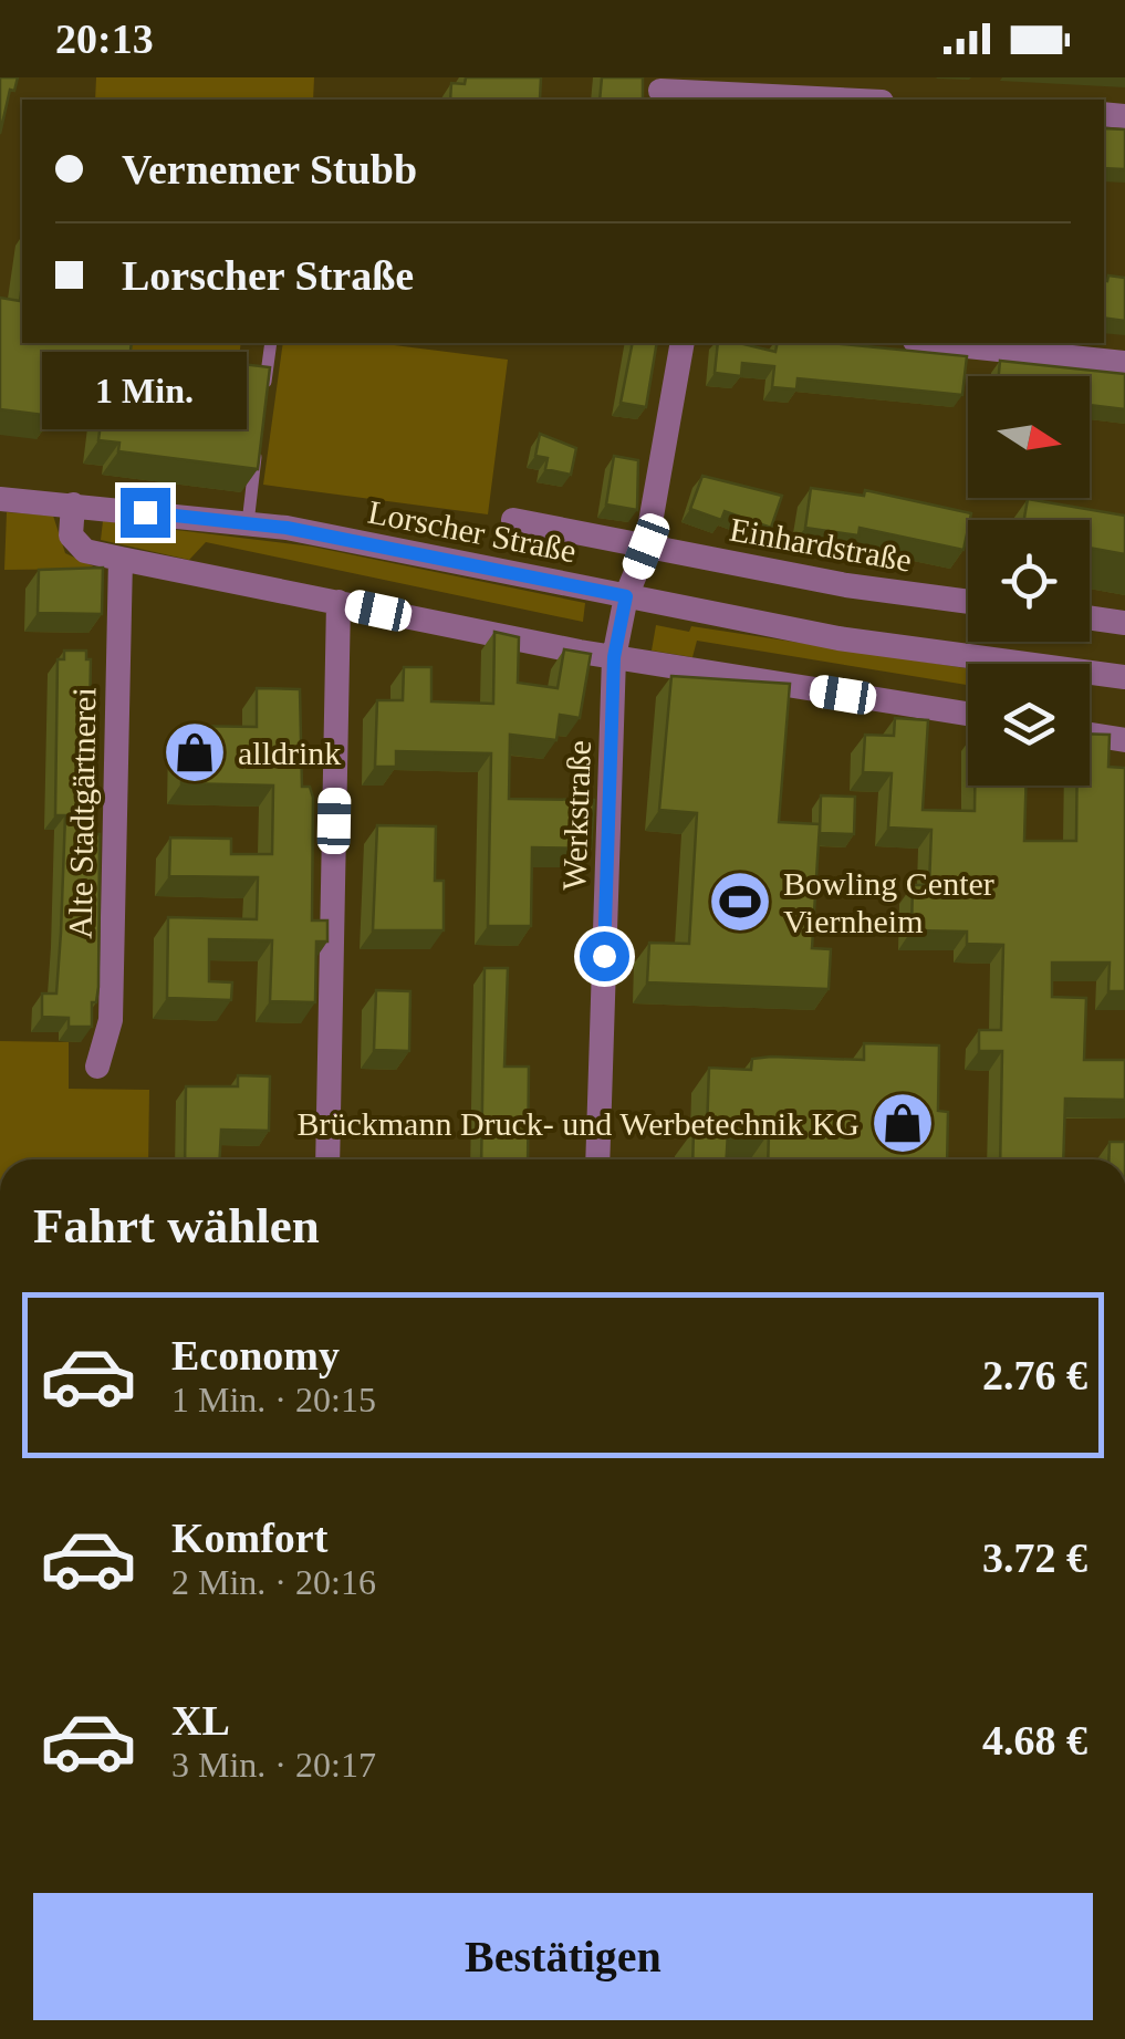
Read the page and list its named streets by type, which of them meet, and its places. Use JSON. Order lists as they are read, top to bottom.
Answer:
{
  "streets": {
    "street": [
      "Lorscher Straße",
      "Einhardstraße",
      "Alte Stadtgärtnerei",
      "Werkstraße"
    ]
  },
  "crossings": [
    ["Lorscher Straße", "Werkstraße"],
    ["Einhardstraße", "Werkstraße"]
  ],
  "places": {
    "shop": ["alldrink", "Brückmann Druck- und Werbetechnik KG"],
    "sports": ["Bowling Center Viernheim"]
  },
  "north": "right",
  "page": {
    "status": "20:13",
    "banner": ["Vernemer Stubb", "Lorscher Straße"],
    "bubble": "1 Min.",
    "heading": "Fahrt wählen",
    "list": [
      {
        "name": "Economy",
        "note": "1 Min. · 20:15",
        "value": "2.76 €"
      },
      {
        "name": "Komfort",
        "note": "2 Min. · 20:16",
        "value": "3.72 €"
      },
      {
        "name": "XL",
        "note": "3 Min. · 20:17",
        "value": "4.68 €"
      }
    ],
    "buttons": "Bestätigen"
  }
}
